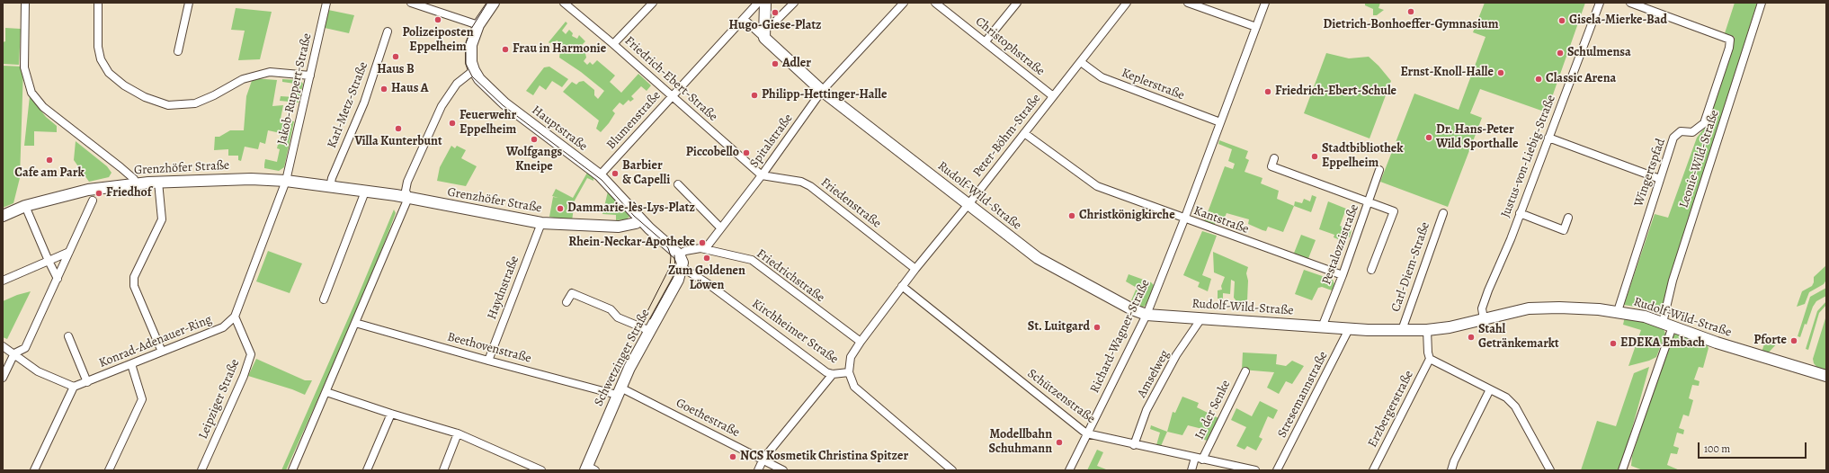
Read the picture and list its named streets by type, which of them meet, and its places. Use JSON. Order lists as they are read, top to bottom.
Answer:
{
  "streets": {
    "street": [
      "Christophstraße",
      "Friedrich-Ebert-Straße",
      "Keplerstraße",
      "Jakob-Ruppert-Straße",
      "Karl-Metz-Straße",
      "Blumenstraße",
      "Hauptstraße",
      "Peter-Böhm-Straße",
      "Spitalstraße",
      "Justus-von-Liebig-Straße",
      "Leonie-Wild-Straße",
      "Grenzhöfer Straße",
      "Wingertspfad",
      "Rudolf-Wild-Straße",
      "Friedenstraße",
      "Kantstraße",
      "Pestalozzistraße",
      "Carl-Diem-Straße",
      "Friedrichstraße",
      "Haydnstraße",
      "Kirchheimer Straße",
      "Richard-Wagner-Straße",
      "Konrad-Adenauer-Ring",
      "Beethovenstraße",
      "Schwetzinger Straße",
      "Amselweg",
      "Stresemannstraße",
      "Schützenstraße",
      "Leipziger Straße",
      "Erzbergerstraße",
      "In der Senke",
      "Goethestraße"
    ]
  },
  "crossings": [
    ["Christophstraße", "Peter-Böhm-Straße"],
    ["Friedrich-Ebert-Straße", "Blumenstraße"],
    ["Friedrich-Ebert-Straße", "Spitalstraße"],
    ["Friedrich-Ebert-Straße", "Friedenstraße"],
    ["Keplerstraße", "Peter-Böhm-Straße"],
    ["Keplerstraße", "Richard-Wagner-Straße"],
    ["Jakob-Ruppert-Straße", "Grenzhöfer Straße"],
    ["Jakob-Ruppert-Straße", "Konrad-Adenauer-Ring"],
    ["Karl-Metz-Straße", "Grenzhöfer Straße"],
    ["Blumenstraße", "Hauptstraße"],
    ["Blumenstraße", "Rudolf-Wild-Straße"],
    ["Hauptstraße", "Grenzhöfer Straße"],
    ["Hauptstraße", "Friedrichstraße"],
    ["Hauptstraße", "Kirchheimer Straße"],
    ["Hauptstraße", "Schwetzinger Straße"],
    ["Peter-Böhm-Straße", "Rudolf-Wild-Straße"],
    ["Peter-Böhm-Straße", "Friedenstraße"],
    ["Peter-Böhm-Straße", "Kantstraße"],
    ["Peter-Böhm-Straße", "Friedrichstraße"],
    ["Peter-Böhm-Straße", "Kirchheimer Straße"],
    ["Peter-Böhm-Straße", "Schützenstraße"],
    ["Spitalstraße", "Rudolf-Wild-Straße"],
    ["Spitalstraße", "Friedenstraße"],
    ["Spitalstraße", "Friedrichstraße"],
    ["Justus-von-Liebig-Straße", "Rudolf-Wild-Straße"],
    ["Leonie-Wild-Straße", "Rudolf-Wild-Straße"],
    ["Grenzhöfer Straße", "Haydnstraße"],
    ["Grenzhöfer Straße", "Konrad-Adenauer-Ring"],
    ["Wingertspfad", "Rudolf-Wild-Straße"],
    ["Rudolf-Wild-Straße", "Pestalozzistraße"],
    ["Rudolf-Wild-Straße", "Carl-Diem-Straße"],
    ["Rudolf-Wild-Straße", "Richard-Wagner-Straße"],
    ["Rudolf-Wild-Straße", "Amselweg"],
    ["Rudolf-Wild-Straße", "Stresemannstraße"],
    ["Kantstraße", "Pestalozzistraße"],
    ["Kantstraße", "Richard-Wagner-Straße"],
    ["Friedrichstraße", "Kirchheimer Straße"],
    ["Friedrichstraße", "Schwetzinger Straße"],
    ["Haydnstraße", "Beethovenstraße"],
    ["Kirchheimer Straße", "Schwetzinger Straße"],
    ["Richard-Wagner-Straße", "Schützenstraße"],
    ["Konrad-Adenauer-Ring", "Leipziger Straße"],
    ["Beethovenstraße", "Schwetzinger Straße"],
    ["Beethovenstraße", "Goethestraße"],
    ["Schwetzinger Straße", "Goethestraße"],
    ["Amselweg", "Schützenstraße"],
    ["Schützenstraße", "In der Senke"]
  ],
  "places": [
    "Dietrich-Bonhoeffer-Gymnasium",
    "Hugo-Giese-Platz",
    "Polizeiposten Eppelheim",
    "Gisela-Mierke-Bad",
    "Frau in Harmonie",
    "Schulmensa",
    "Haus B",
    "Adler",
    "Ernst-Knoll-Halle",
    "Classic Arena",
    "Haus A",
    "Friedrich-Ebert-Schule",
    "Philipp-Hettinger-Halle",
    "Feuerwehr Eppelheim",
    "Villa Kunterbunt",
    "Dr. Hans-Peter Wild Sporthalle",
    "Wolfgangs Kneipe",
    "Piccobello",
    "Stadtbibliothek Eppelheim",
    "Cafe am Park",
    "Barbier & Capelli",
    "Friedhof",
    "Dammarie-lès-Lys-Platz",
    "Christkönigkirche",
    "Rhein-Neckar-Apotheke",
    "Zum Goldenen Löwen",
    "St. Luitgard",
    "Stahl Getränkemarkt",
    "Pforte",
    "EDEKA Embach",
    "Modellbahn Schuhmann",
    "NCS Kosmetik Christina Spitzer"
  ],
  "scale_bar": "100 m"
}
